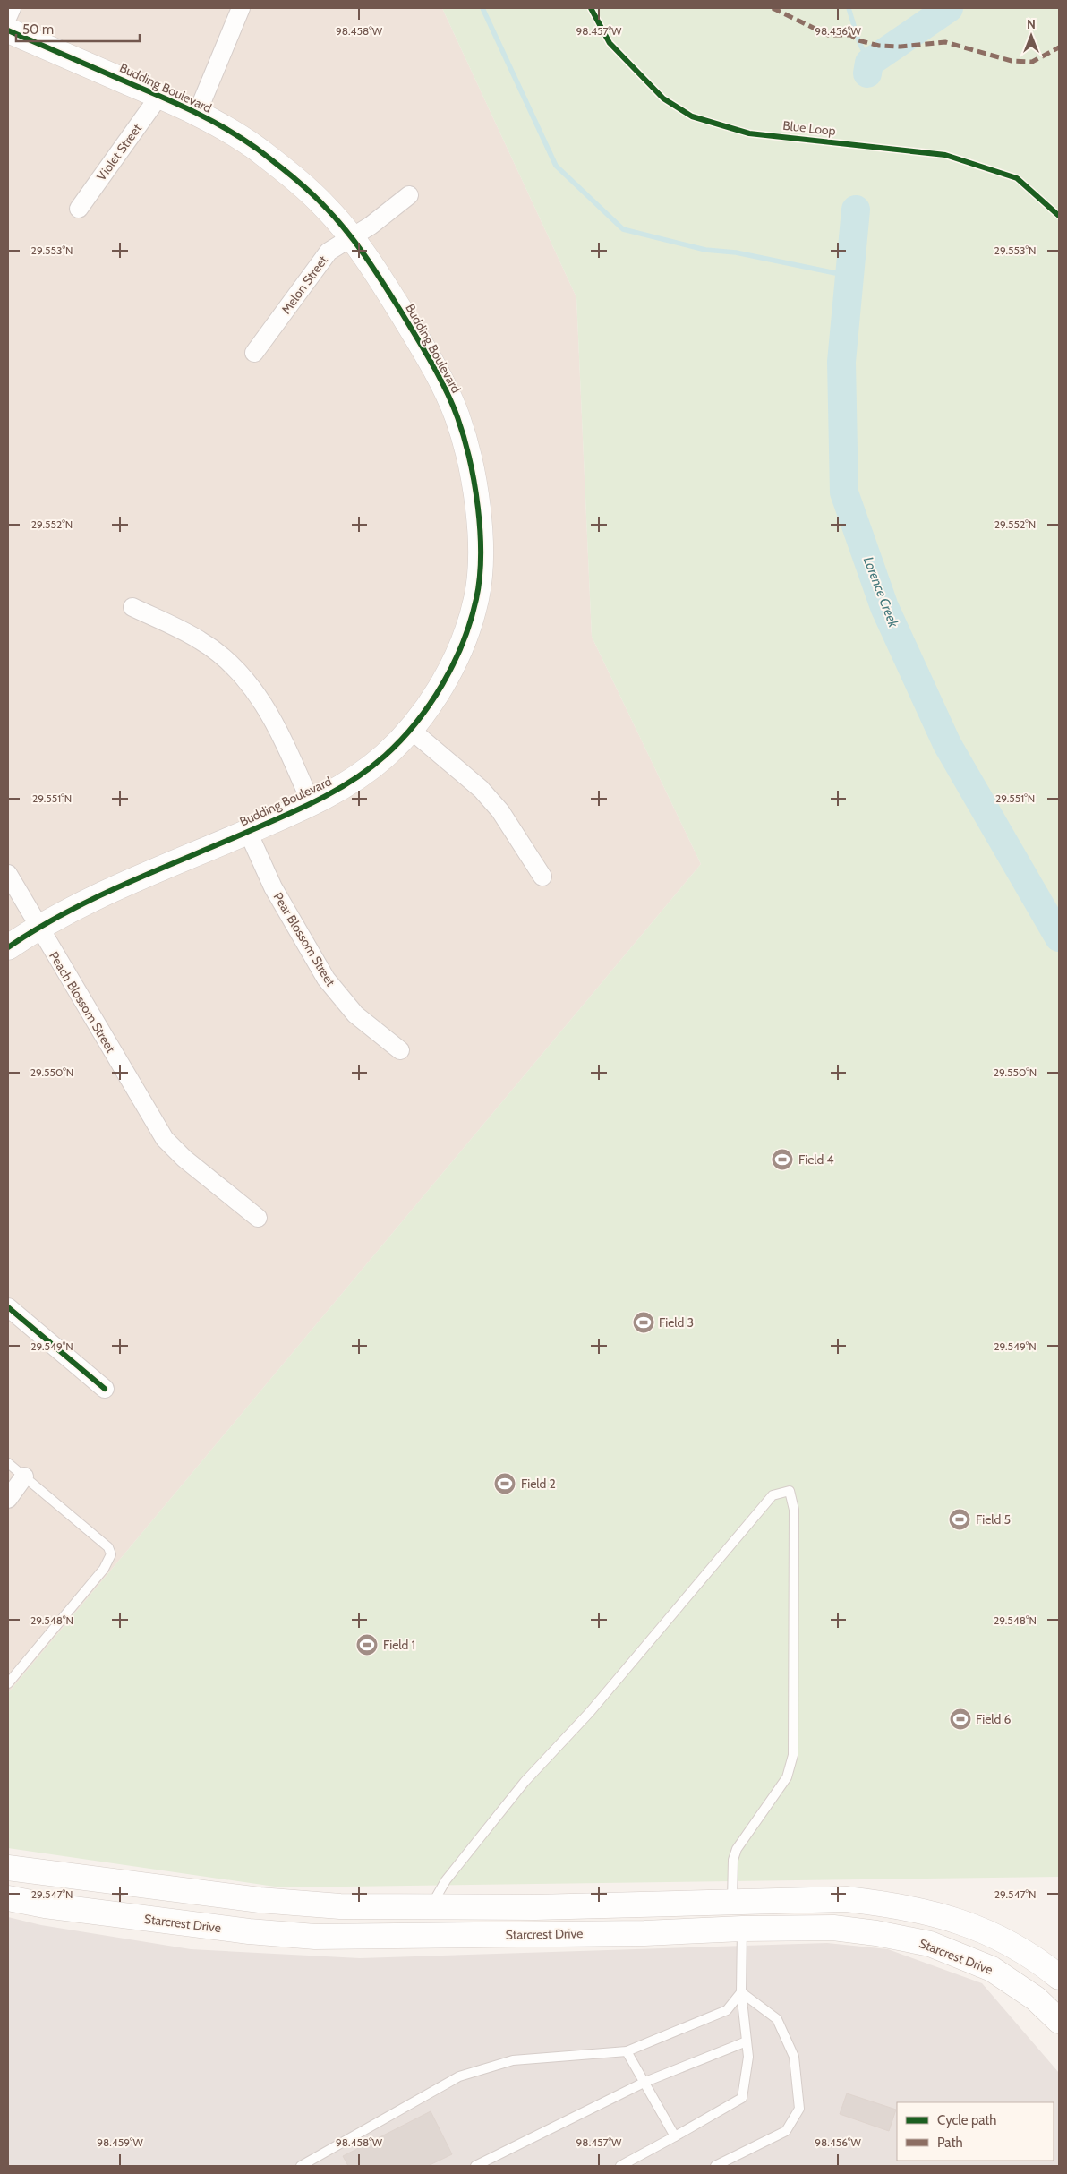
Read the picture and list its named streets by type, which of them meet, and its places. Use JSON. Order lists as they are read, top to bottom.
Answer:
{
  "streets": {
    "main road": ["Budding Boulevard", "Starcrest Drive"],
    "street": [
      "Violet Street",
      "Melon Street",
      "Pear Blossom Street",
      "Peach Blossom Street"
    ],
    "cycle path": ["Blue Loop"]
  },
  "crossings": [
    ["Budding Boulevard", "Violet Street"],
    ["Budding Boulevard", "Melon Street"],
    ["Budding Boulevard", "Pear Blossom Street"],
    ["Budding Boulevard", "Peach Blossom Street"]
  ],
  "water": ["Lorence Creek"],
  "places": {
    "sports": [
      "Field 4",
      "Field 3",
      "Field 2",
      "Field 5",
      "Field 1",
      "Field 6"
    ]
  },
  "legend": ["Cycle path", "Path"],
  "scale_bar": "50 m",
  "north": "top",
  "coordinates": [
    "98.458°W",
    "98.457°W",
    "98.456°W",
    "29.553°N",
    "29.552°N",
    "29.551°N",
    "29.550°N",
    "29.549°N",
    "29.548°N",
    "29.547°N",
    "98.459°W"
  ]
}
